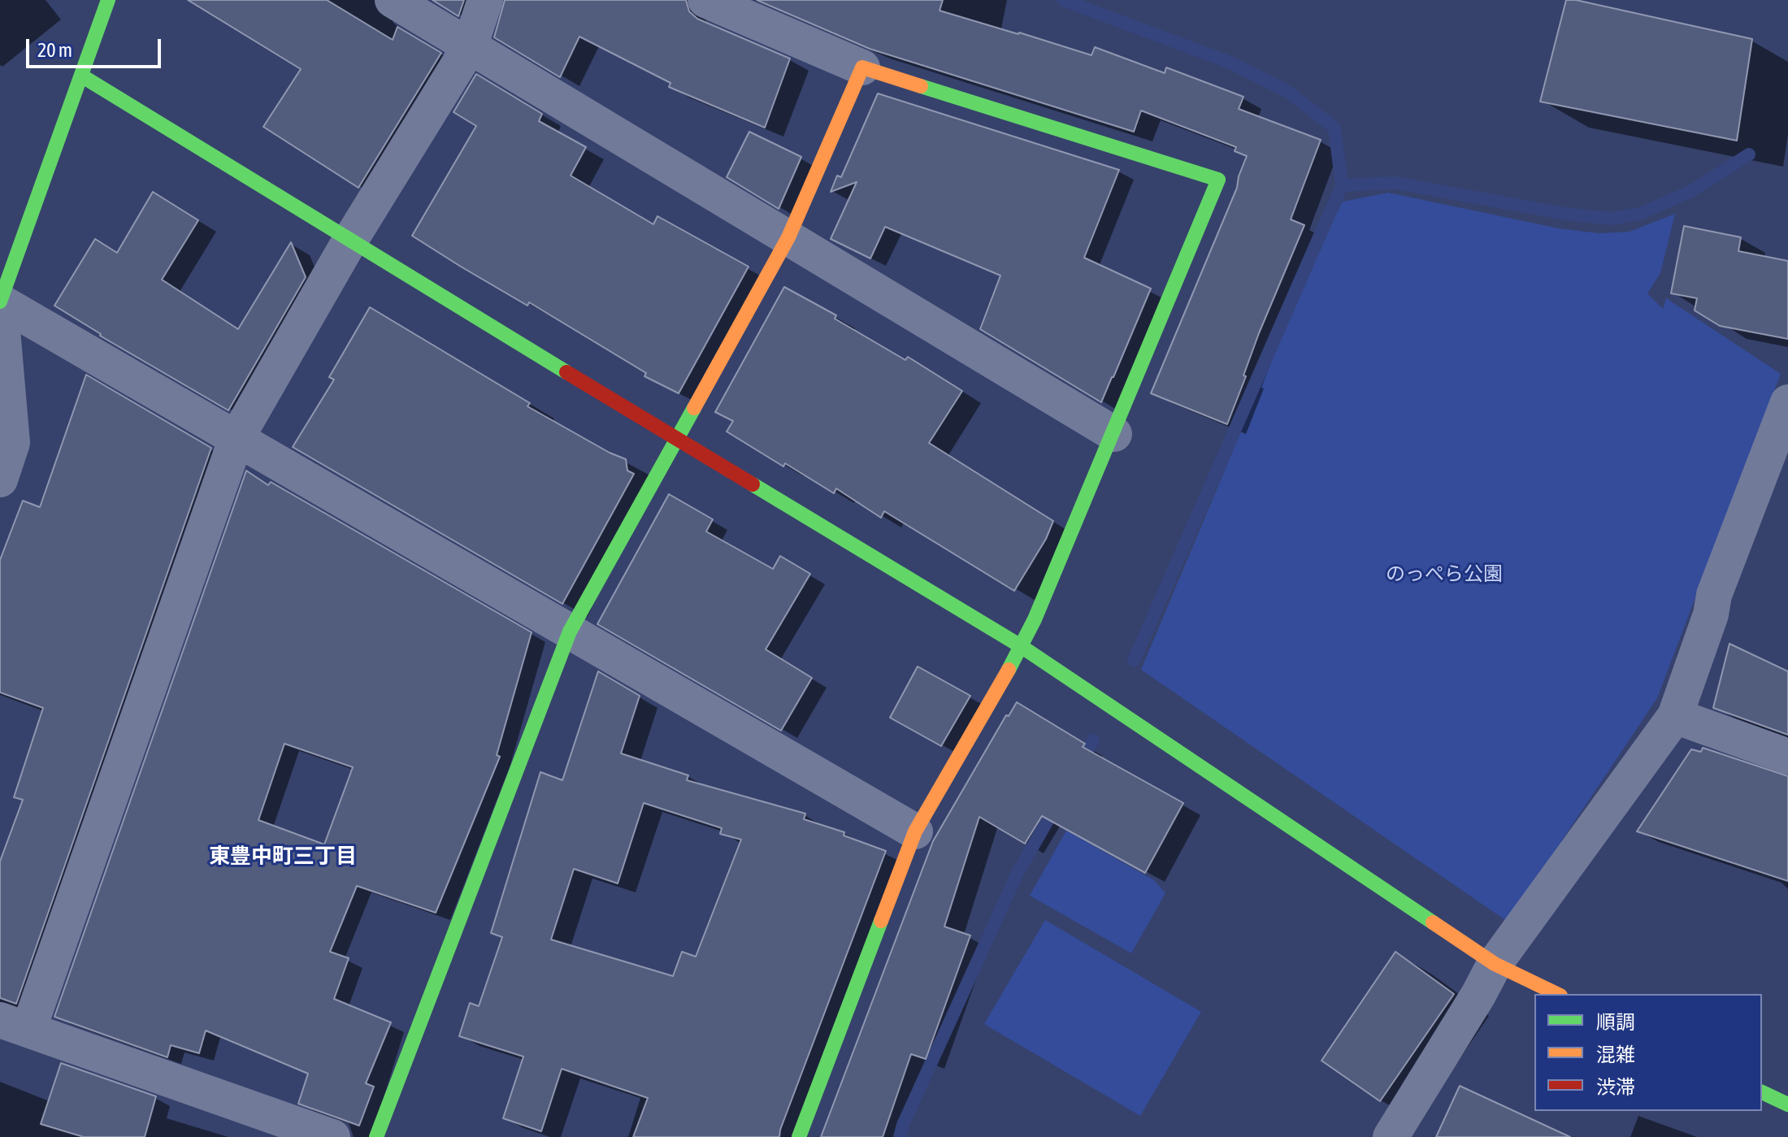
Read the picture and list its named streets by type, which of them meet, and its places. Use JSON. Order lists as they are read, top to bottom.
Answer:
{
  "districts": ["東豊中町三丁目"],
  "parks": ["のっぺら公園"],
  "legend": ["順調", "混雑", "渋滞"],
  "scale_bar": "20 m"
}
